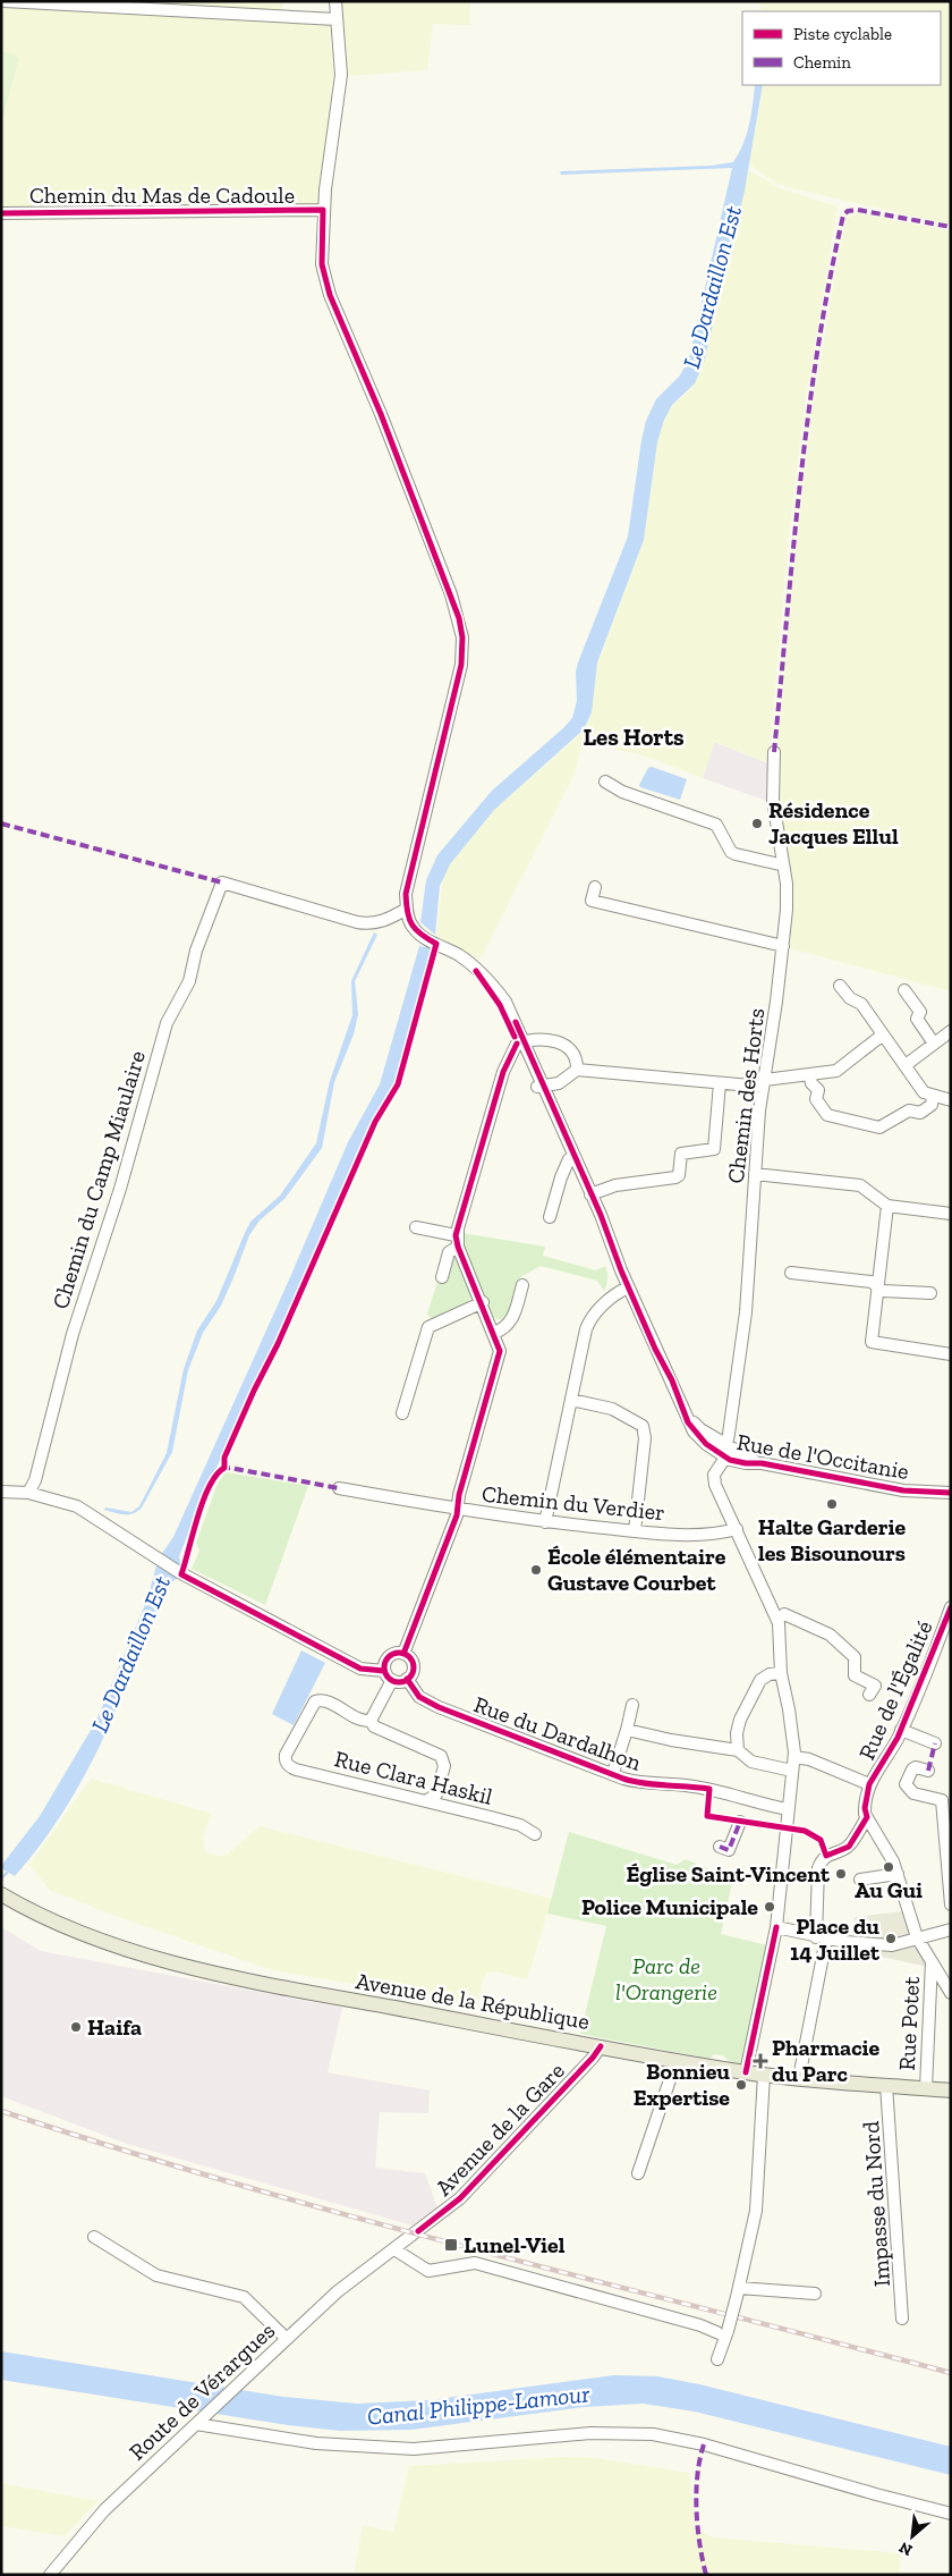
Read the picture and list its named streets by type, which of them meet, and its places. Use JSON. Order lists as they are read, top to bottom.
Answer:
{
  "streets": {
    "main road": ["Avenue de la République"],
    "street": [
      "Chemin du Mas de Cadoule",
      "Chemin des Horts",
      "Chemin du Camp Miaulaire",
      "Rue de l'Occitanie",
      "Chemin du Verdier",
      "Rue de l'Égalité",
      "Rue du Dardalhon",
      "Rue Clara Haskil",
      "Rue Potet",
      "Avenue de la Gare",
      "Impasse du Nord",
      "Route de Vérargues"
    ]
  },
  "crossings": [
    ["Chemin des Horts", "Rue de l'Occitanie"],
    ["Chemin des Horts", "Chemin du Verdier"],
    ["Chemin des Horts", "Rue du Dardalhon"],
    ["Chemin des Horts", "Avenue de la République"],
    ["Avenue de la République", "Rue Potet"],
    ["Avenue de la République", "Avenue de la Gare"],
    ["Avenue de la République", "Impasse du Nord"],
    ["Avenue de la Gare", "Route de Vérargues"]
  ],
  "districts": ["Les Horts"],
  "water": ["Le Dardaillon Est", "Canal Philippe-Lamour"],
  "parks": ["Parc de l'Orangerie"],
  "places": {
    "other": [
      "Résidence Jacques Ellul",
      "Halte Garderie les Bisounours",
      "École élémentaire Gustave Courbet",
      "Au Gui",
      "Église Saint-Vincent",
      "Police Municipale",
      "Place du 14 Juillet",
      "Haifa",
      "Bonnieu Expertise"
    ],
    "health": ["Pharmacie du Parc"],
    "transit": ["Lunel-Viel"]
  },
  "legend": ["Piste cyclable", "Chemin"],
  "north": "bottom left"
}
